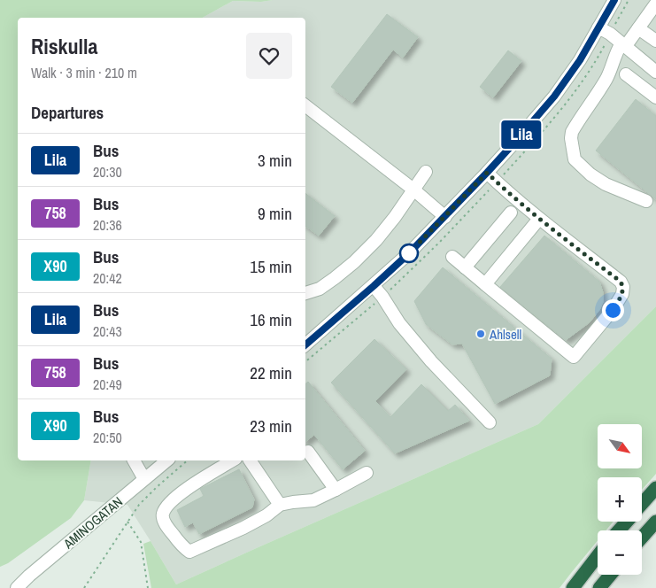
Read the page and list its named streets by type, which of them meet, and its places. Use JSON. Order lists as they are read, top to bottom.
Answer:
{
  "streets": {
    "street": ["AMINOGATAN"]
  },
  "places": ["Ahlsell"],
  "lines": ["bus line Lila"],
  "north": "bottom right",
  "page": {
    "on_map": "Lila",
    "heading": [
      ["Riskulla", "Walk · 3 min · 210 m"],
      "Departures"
    ],
    "list": [
      {
        "mark": "Lila",
        "name": "Bus",
        "note": "20:30",
        "value": "3 min"
      },
      {
        "mark": "758",
        "name": "Bus",
        "note": "20:36",
        "value": "9 min"
      },
      {
        "mark": "X90",
        "name": "Bus",
        "note": "20:42",
        "value": "15 min"
      },
      {
        "mark": "Lila",
        "name": "Bus",
        "note": "20:43",
        "value": "16 min"
      },
      {
        "mark": "758",
        "name": "Bus",
        "note": "20:49",
        "value": "22 min"
      },
      {
        "mark": "X90",
        "name": "Bus",
        "note": "20:50",
        "value": "23 min"
      }
    ],
    "map_buttons": ["+", "−"]
  }
}
